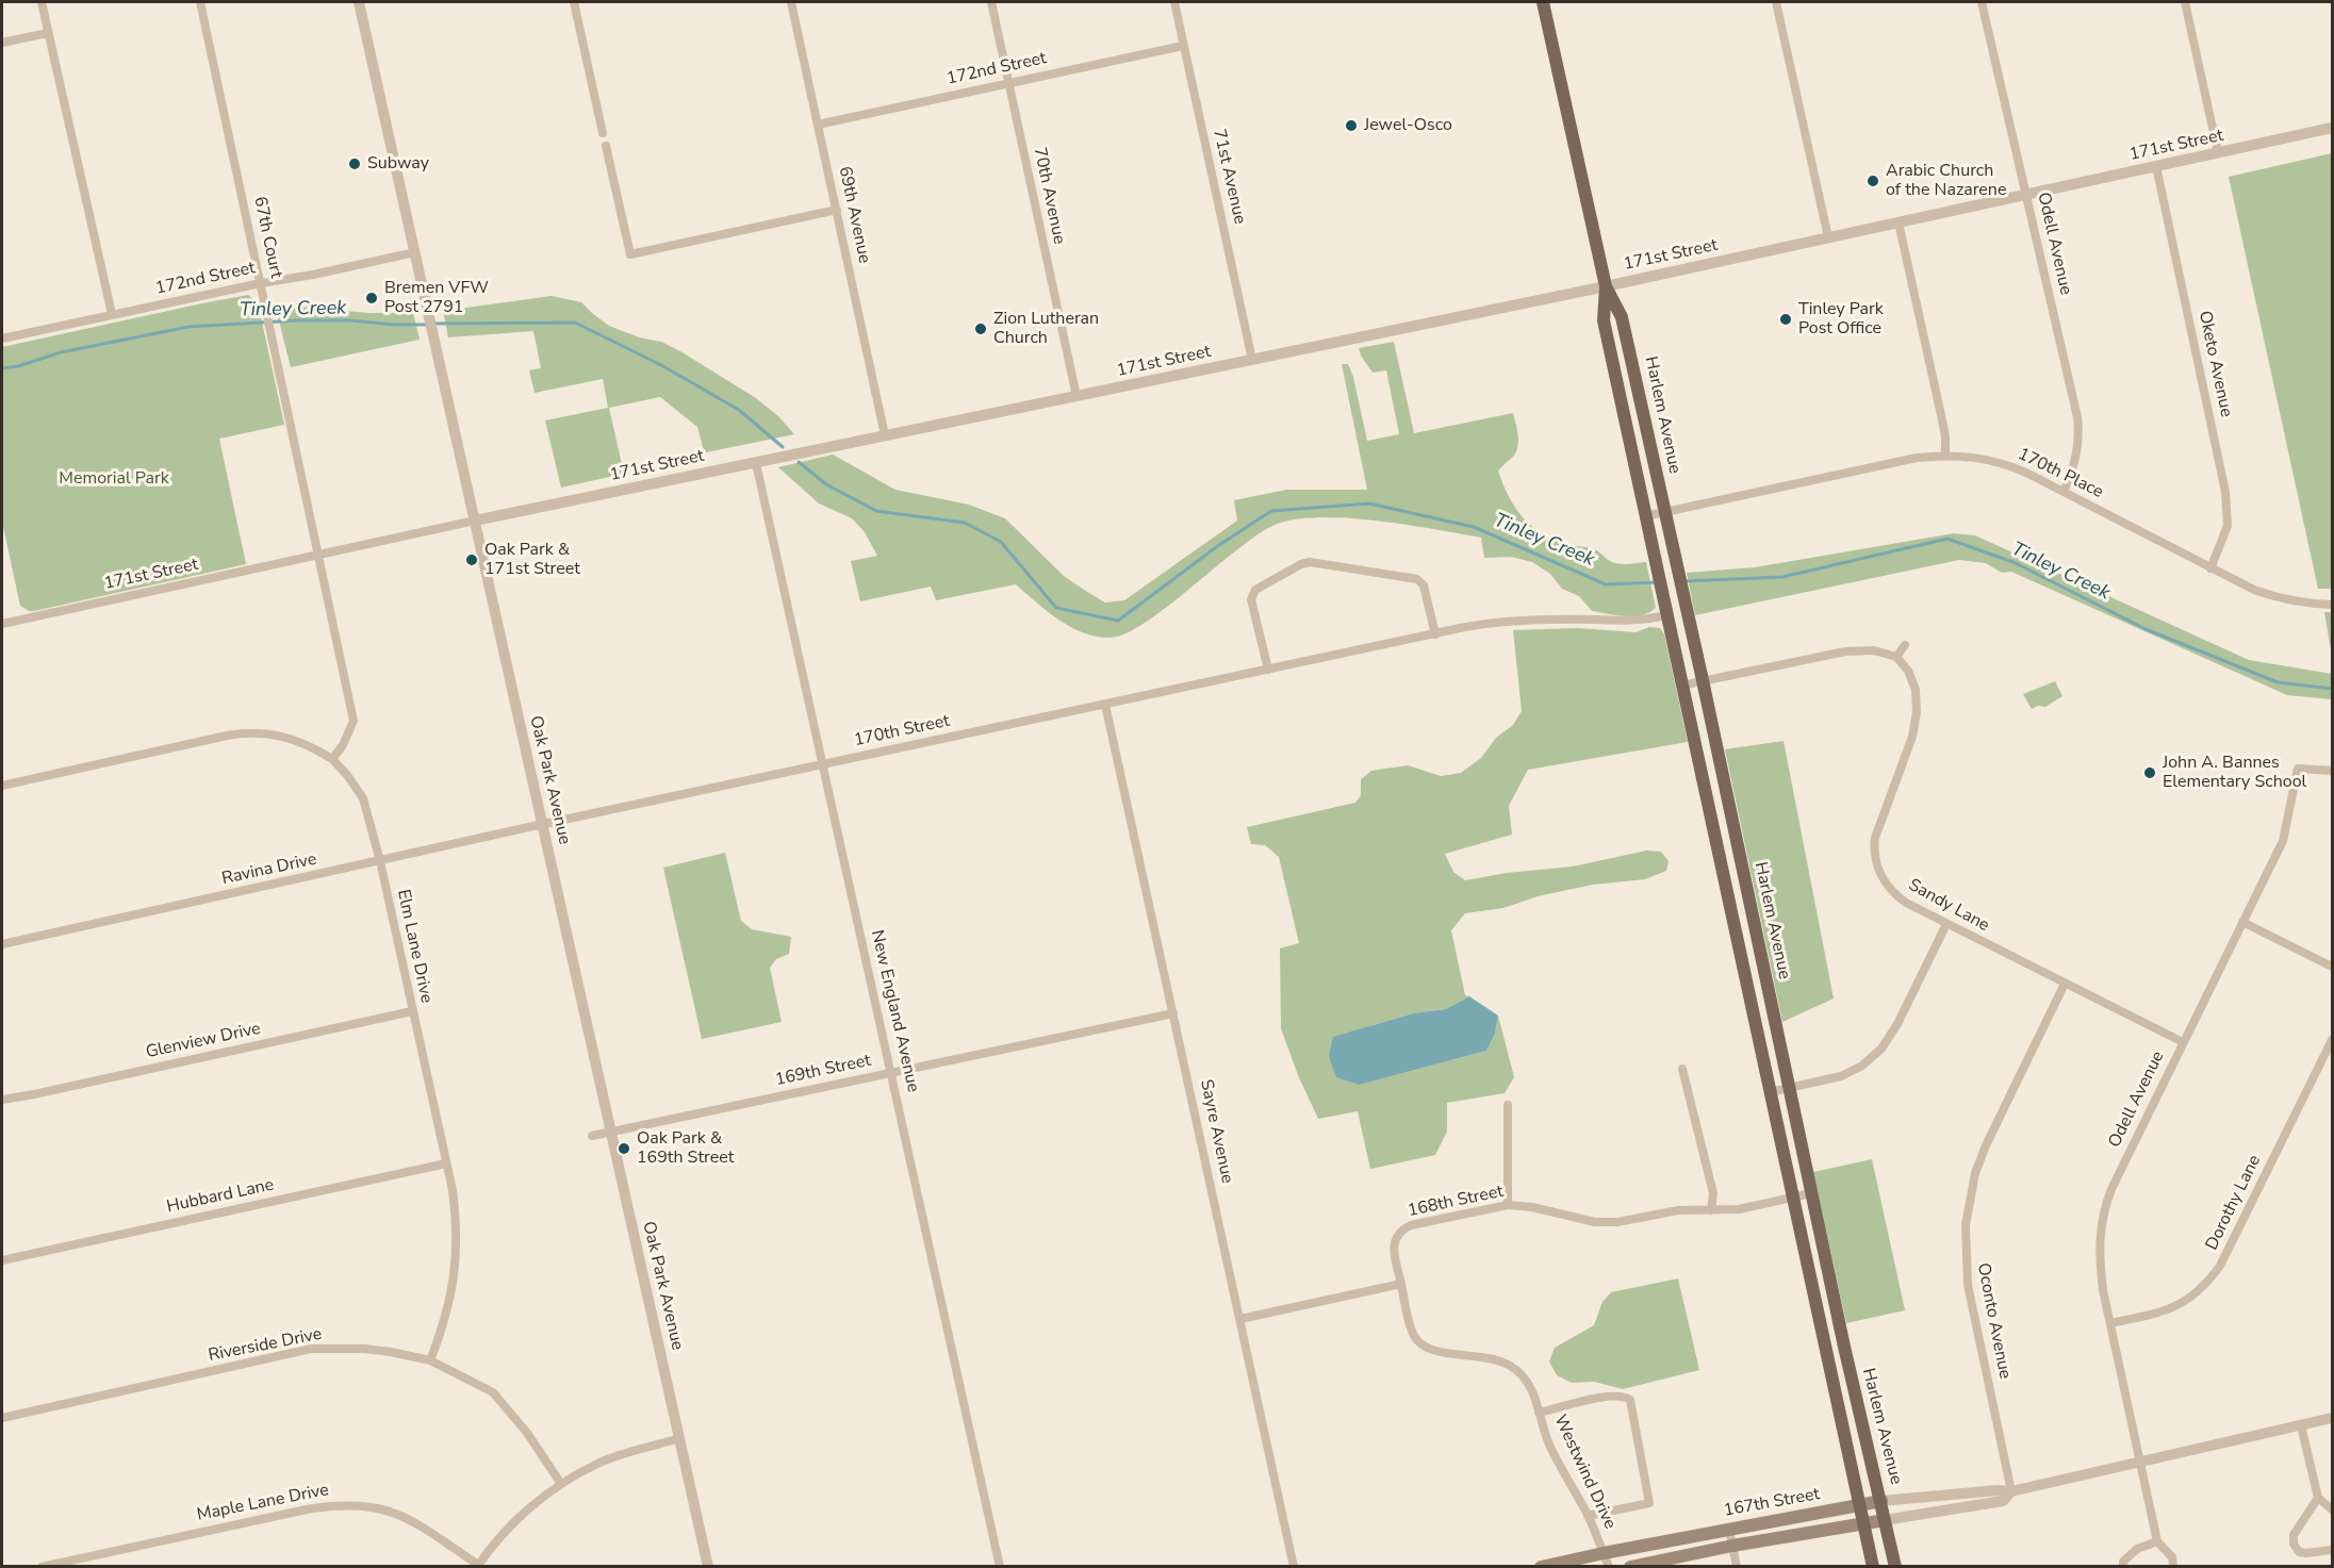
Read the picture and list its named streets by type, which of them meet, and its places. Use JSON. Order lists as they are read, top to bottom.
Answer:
{
  "streets": {
    "main road": ["Harlem Avenue", "167th Street"],
    "street": [
      "172nd Street",
      "171st Street",
      "71st Avenue",
      "70th Avenue",
      "69th Avenue",
      "67th Court",
      "Odell Avenue",
      "Oketo Avenue",
      "170th Place",
      "170th Street",
      "Oak Park Avenue",
      "Ravina Drive",
      "Sandy Lane",
      "Elm Lane Drive",
      "New England Avenue",
      "Glenview Drive",
      "169th Street",
      "Sayre Avenue",
      "Hubbard Lane",
      "168th Street",
      "Dorothy Lane",
      "Oconto Avenue",
      "Riverside Drive",
      "Westwind Drive",
      "Maple Lane Drive"
    ]
  },
  "crossings": [
    ["172nd Street", "71st Avenue"],
    ["172nd Street", "70th Avenue"],
    ["172nd Street", "69th Avenue"],
    ["172nd Street", "67th Court"],
    ["172nd Street", "Oak Park Avenue"],
    ["171st Street", "71st Avenue"],
    ["171st Street", "70th Avenue"],
    ["171st Street", "69th Avenue"],
    ["171st Street", "67th Court"],
    ["171st Street", "Odell Avenue"],
    ["171st Street", "Oketo Avenue"],
    ["171st Street", "Harlem Avenue"],
    ["171st Street", "Oak Park Avenue"],
    ["171st Street", "New England Avenue"],
    ["Odell Avenue", "170th Place"],
    ["Odell Avenue", "Sandy Lane"],
    ["Odell Avenue", "Dorothy Lane"],
    ["Odell Avenue", "167th Street"],
    ["Oketo Avenue", "170th Place"],
    ["Harlem Avenue", "170th Place"],
    ["Harlem Avenue", "170th Street"],
    ["Harlem Avenue", "168th Street"],
    ["Harlem Avenue", "167th Street"],
    ["170th Street", "Oak Park Avenue"],
    ["170th Street", "Ravina Drive"],
    ["170th Street", "New England Avenue"],
    ["170th Street", "Sayre Avenue"],
    ["Oak Park Avenue", "Ravina Drive"],
    ["Oak Park Avenue", "169th Street"],
    ["Ravina Drive", "Elm Lane Drive"],
    ["Sandy Lane", "Oconto Avenue"],
    ["Elm Lane Drive", "Glenview Drive"],
    ["Elm Lane Drive", "Hubbard Lane"],
    ["Elm Lane Drive", "Riverside Drive"],
    ["New England Avenue", "169th Street"],
    ["169th Street", "Sayre Avenue"],
    ["168th Street", "Westwind Drive"],
    ["Oconto Avenue", "167th Street"],
    ["Westwind Drive", "167th Street"]
  ],
  "water": ["Tinley Creek"],
  "parks": ["Memorial Park"],
  "places": [
    "Jewel-Osco",
    "Subway",
    "Arabic Church of the Nazarene",
    "Bremen VFW Post 2791",
    "Tinley Park Post Office",
    "Zion Lutheran Church",
    "Oak Park & 171st Street",
    "John A. Bannes Elementary School",
    "Oak Park & 169th Street"
  ]
}
